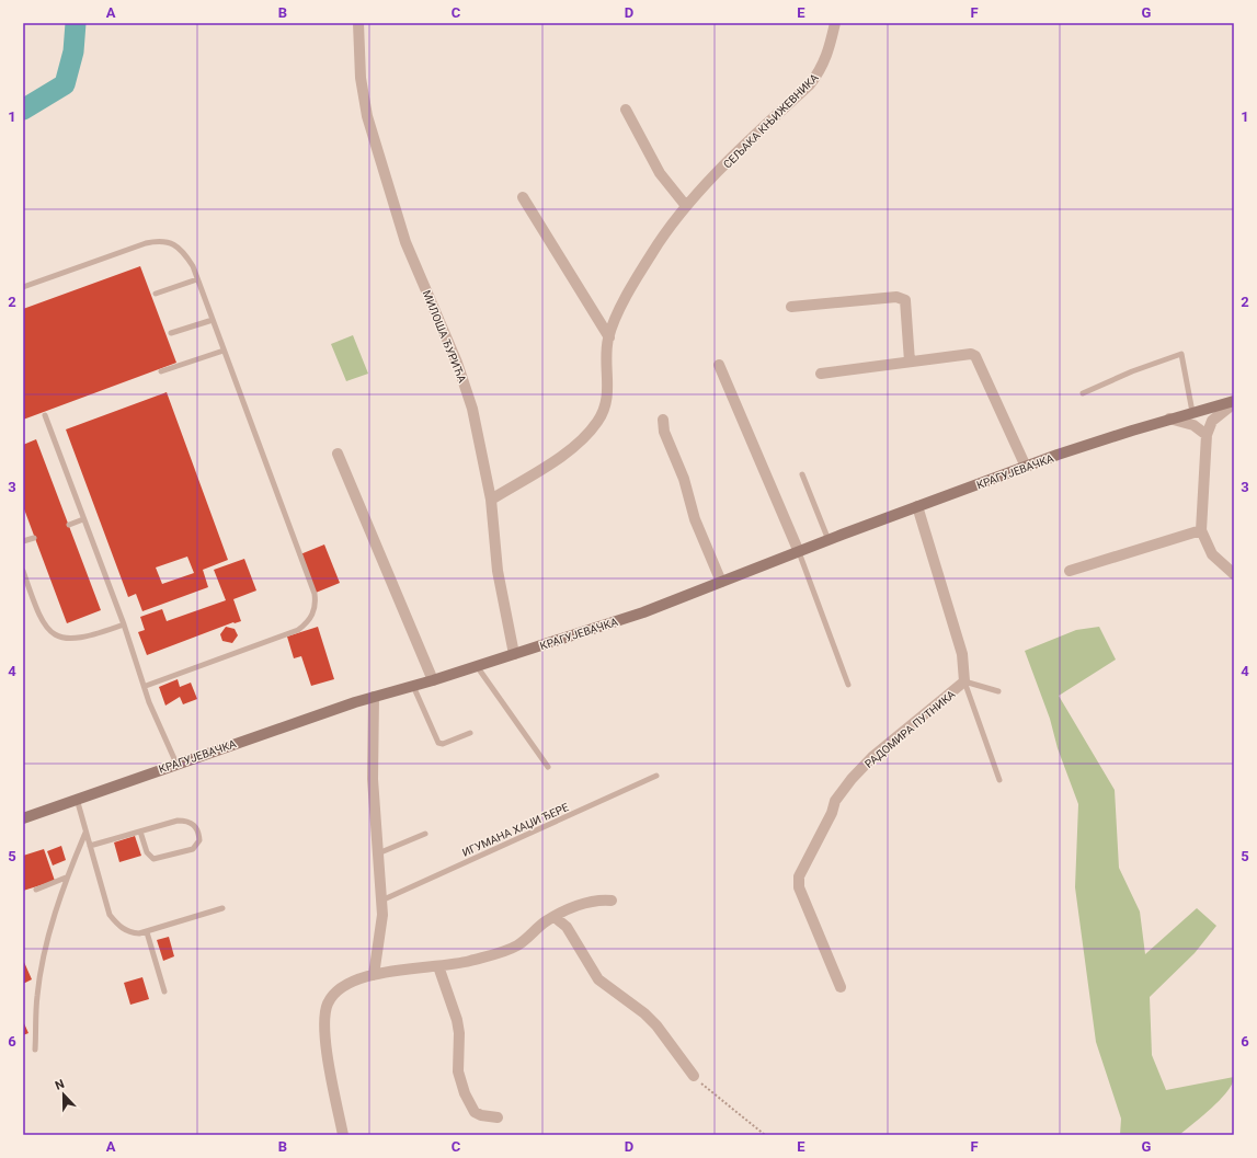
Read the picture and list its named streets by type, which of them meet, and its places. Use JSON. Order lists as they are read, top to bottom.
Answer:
{
  "streets": {
    "main road": ["КРАГУЈЕВАЧКА"],
    "street": ["СЕЉАКА КЊИЖЕВНИКА", "МИЛОША ЂУРИЋА", "РАДОМИРА ПУТНИКА"],
    "lane": ["ИГУМАНА ХАЏИ ЂЕРЕ"]
  },
  "crossings": [
    ["СЕЉАКА КЊИЖЕВНИКА", "МИЛОША ЂУРИЋА"],
    ["МИЛОША ЂУРИЋА", "КРАГУЈЕВАЧКА"],
    ["КРАГУЈЕВАЧКА", "РАДОМИРА ПУТНИКА"]
  ],
  "north": "top",
  "grid": {
    "columns": [
      "A",
      "B",
      "C",
      "D",
      "E",
      "F",
      "G"
    ],
    "rows": [
      "1",
      "2",
      "3",
      "4",
      "5",
      "6"
    ]
  }
}
